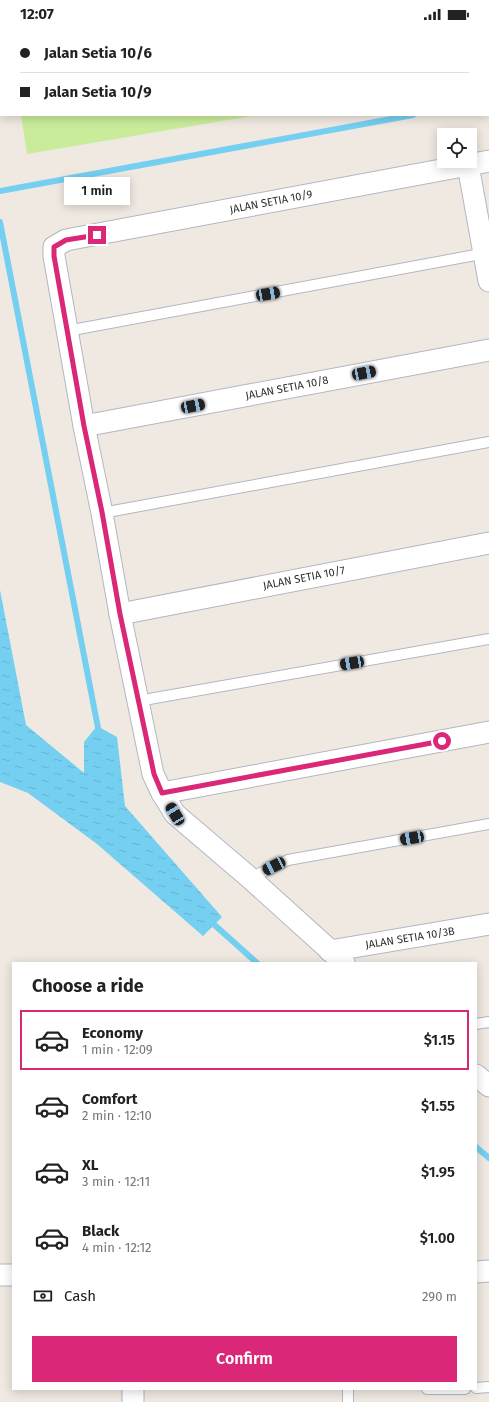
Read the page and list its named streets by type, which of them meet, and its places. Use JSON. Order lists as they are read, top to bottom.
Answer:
{
  "streets": {
    "street": [
      "JALAN SETIA 10/9",
      "JALAN SETIA 10/8",
      "JALAN SETIA 10/7",
      "JALAN SETIA 10/3B"
    ]
  },
  "page": {
    "status": "12:07",
    "banner": ["Jalan Setia 10/6", "Jalan Setia 10/9"],
    "bubble": "1 min",
    "heading": "Choose a ride",
    "list": [
      {
        "name": "Economy",
        "note": "1 min · 12:09",
        "value": "$1.15"
      },
      {
        "name": "Comfort",
        "note": "2 min · 12:10",
        "value": "$1.55"
      },
      {
        "name": "XL",
        "note": "3 min · 12:11",
        "value": "$1.95"
      },
      {
        "name": "Black",
        "note": "4 min · 12:12",
        "value": "$1.00"
      }
    ],
    "pay": ["Cash", "290 m"],
    "buttons": "Confirm"
  }
}
